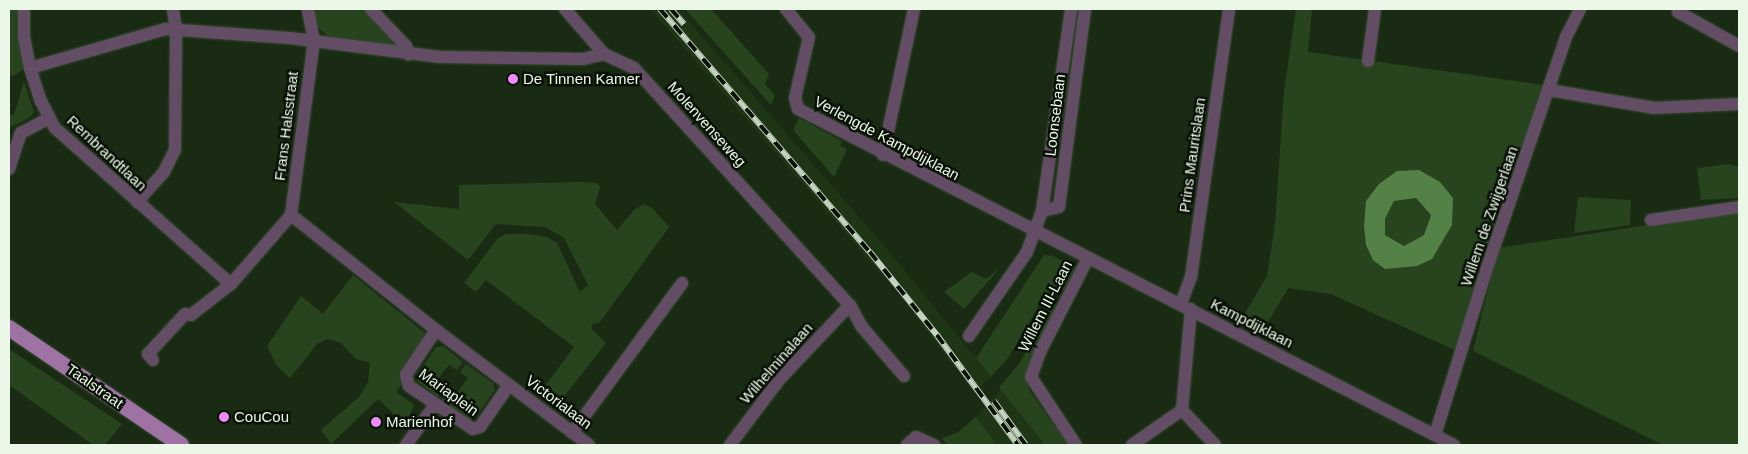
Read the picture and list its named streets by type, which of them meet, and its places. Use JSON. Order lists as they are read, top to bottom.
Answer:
{
  "streets": {
    "main road": ["Taalstraat"],
    "street": [
      "Loonsebaan",
      "Molenvenseweg",
      "Frans Halsstraat",
      "Verlengde Kampdijklaan",
      "Rembrandtlaan",
      "Prins Mauritslaan",
      "Willem de Zwijgerlaan",
      "Willem III-Laan",
      "Kampdijklaan",
      "Wilhelminalaan",
      "Mariaplein",
      "Victorialaan"
    ]
  },
  "crossings": [
    ["Loonsebaan", "Verlengde Kampdijklaan"],
    ["Loonsebaan", "Kampdijklaan"],
    ["Molenvenseweg", "Wilhelminalaan"],
    ["Verlengde Kampdijklaan", "Kampdijklaan"],
    ["Prins Mauritslaan", "Kampdijklaan"],
    ["Willem de Zwijgerlaan", "Kampdijklaan"],
    ["Willem III-Laan", "Kampdijklaan"],
    ["Mariaplein", "Victorialaan"]
  ],
  "places": ["De Tinnen Kamer", "CouCou", "Marienhof"]
}
